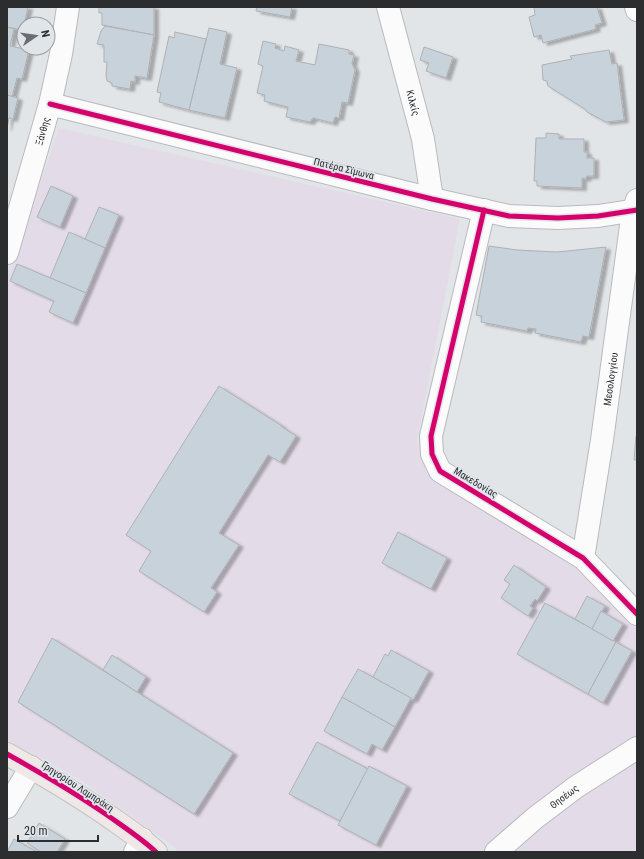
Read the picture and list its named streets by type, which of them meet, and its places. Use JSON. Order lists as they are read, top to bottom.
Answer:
{
  "streets": {
    "main road": ["Γρηγορίου Λαμπράκη"],
    "street": [
      "Κιλκίς",
      "Ξάνθης",
      "Πατέρα Σϊμωνα",
      "Μεσολογγίου",
      "Μακεδονίας",
      "Θησέως"
    ]
  },
  "crossings": [
    ["Κιλκίς", "Πατέρα Σϊμωνα"],
    ["Ξάνθης", "Πατέρα Σϊμωνα"],
    ["Πατέρα Σϊμωνα", "Μεσολογγίου"],
    ["Πατέρα Σϊμωνα", "Μακεδονίας"],
    ["Μεσολογγίου", "Μακεδονίας"]
  ],
  "scale_bar": "20 m",
  "north": "right"
}
